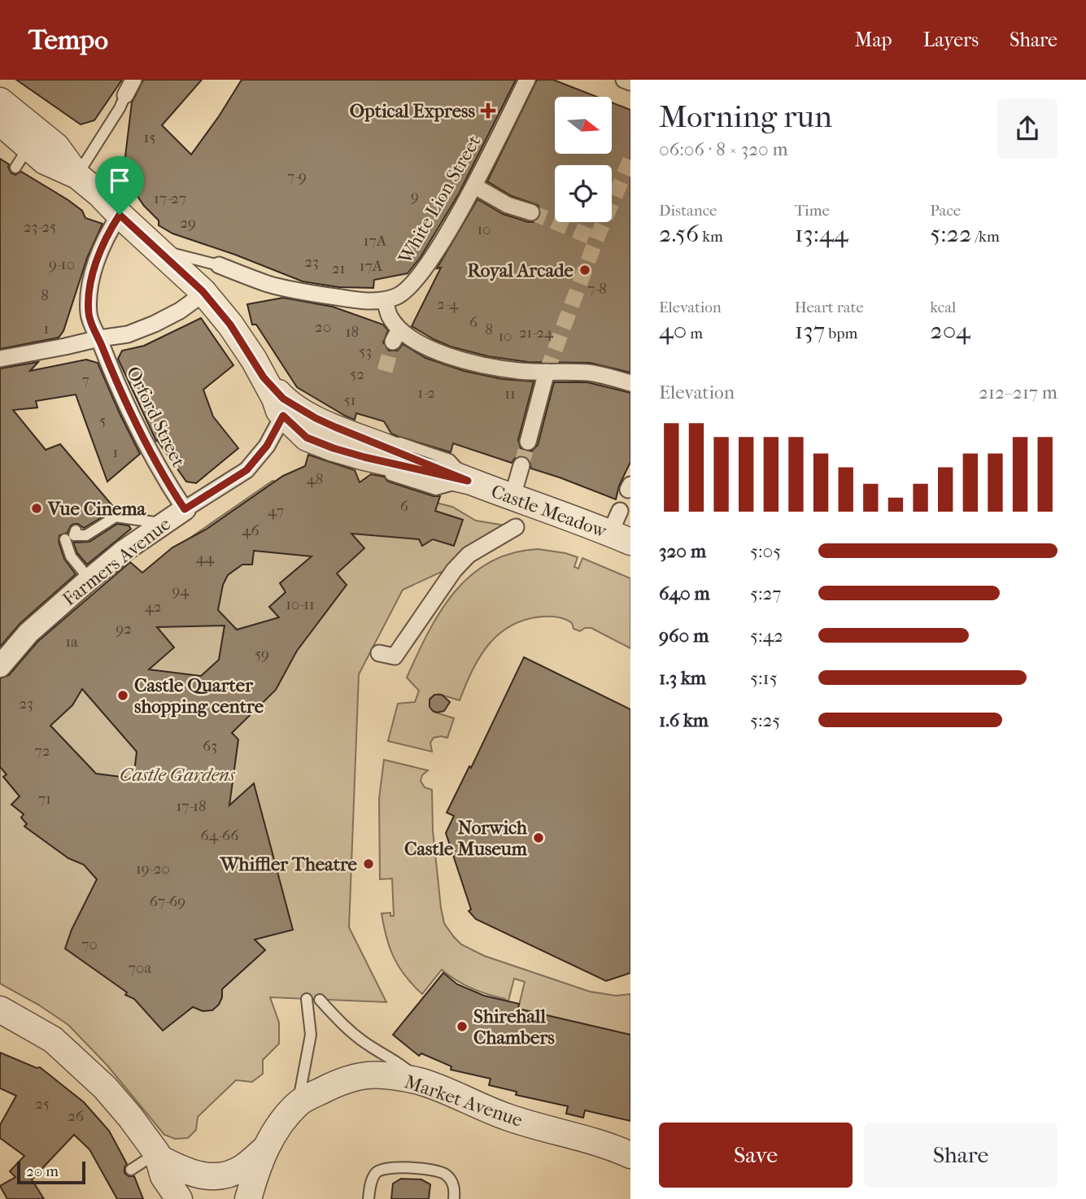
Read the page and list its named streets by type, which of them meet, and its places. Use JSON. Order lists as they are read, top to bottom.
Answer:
{
  "streets": {
    "street": [
      "White Lion Street",
      "Orford Street",
      "Castle Meadow",
      "Farmers Avenue",
      "Market Avenue"
    ]
  },
  "crossings": [
    ["Orford Street", "Farmers Avenue"],
    ["Castle Meadow", "Farmers Avenue"]
  ],
  "parks": ["Castle Gardens"],
  "places": {
    "health": ["Optical Express"],
    "other": [
      "Royal Arcade",
      "Vue Cinema",
      "Castle Quarter shopping centre",
      "Norwich Castle Museum",
      "Whiffler Theatre",
      "Shirehall Chambers"
    ]
  },
  "house_numbers": [
    "15",
    "7-9",
    "9",
    "17-27",
    "29",
    "23-25",
    "10",
    "17A",
    "23",
    "9-10",
    "17A",
    "21",
    "7-8",
    "8",
    "2-4",
    "6",
    "20",
    "1",
    "8",
    "18",
    "21-24",
    "10",
    "53",
    "52",
    "7",
    "1-2",
    "11",
    "51",
    "5",
    "1",
    "48",
    "6",
    "47",
    "46",
    "44",
    "94",
    "10-11",
    "42",
    "92",
    "1a",
    "59",
    "23",
    "63",
    "72",
    "71",
    "17-18",
    "64-66",
    "19-20",
    "67-69",
    "70",
    "70a",
    "25",
    "26"
  ],
  "scale_bar": "20 m",
  "north": "right",
  "page": {
    "header": "Tempo",
    "nav": ["Map", "Layers", "Share"],
    "heading": ["Morning run", "06:06 · 8 × 320 m"],
    "stats": [
      ["Distance", "2.56 km"],
      ["Time", "13:44"],
      ["Pace", "5:22 /km"],
      ["Elevation", "40 m"],
      ["Heart rate", "137 bpm"],
      ["kcal", "204"]
    ],
    "chart": ["Elevation", "212–217 m"],
    "list": [
      {
        "name": "320 m",
        "note": "5:05"
      },
      {
        "name": "640 m",
        "note": "5:27"
      },
      {
        "name": "960 m",
        "note": "5:42"
      },
      {
        "name": "1.3 km",
        "note": "5:15"
      },
      {
        "name": "1.6 km",
        "note": "5:25"
      }
    ],
    "buttons": ["Save", "Share"],
    "scale": "20 m"
  }
}
